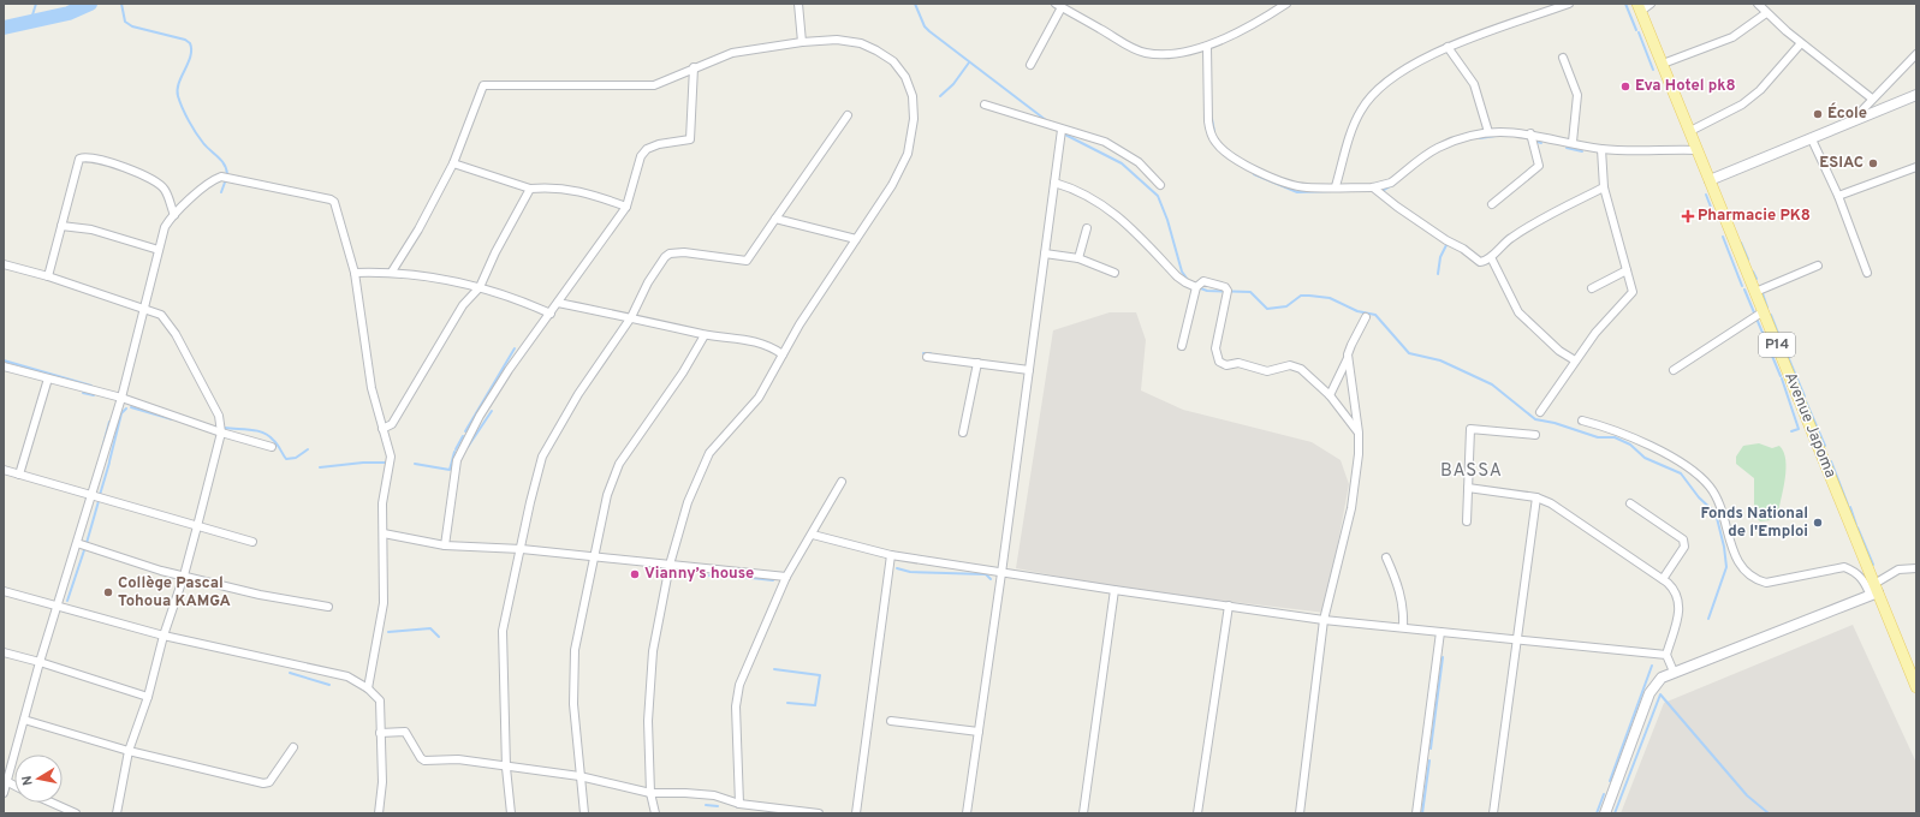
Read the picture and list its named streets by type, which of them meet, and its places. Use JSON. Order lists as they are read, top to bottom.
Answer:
{
  "streets": {
    "main road": ["P14", "Avenue Japoma"]
  },
  "districts": ["BASSA"],
  "places": {
    "other": [
      "Eva Hotel pk8",
      "École",
      "ESIAC",
      "Fonds National de l'Emploi",
      "Vianny’s house",
      "Collège Pascal Tohoua KAMGA"
    ],
    "health": ["Pharmacie PK8"]
  },
  "north": "left"
}
